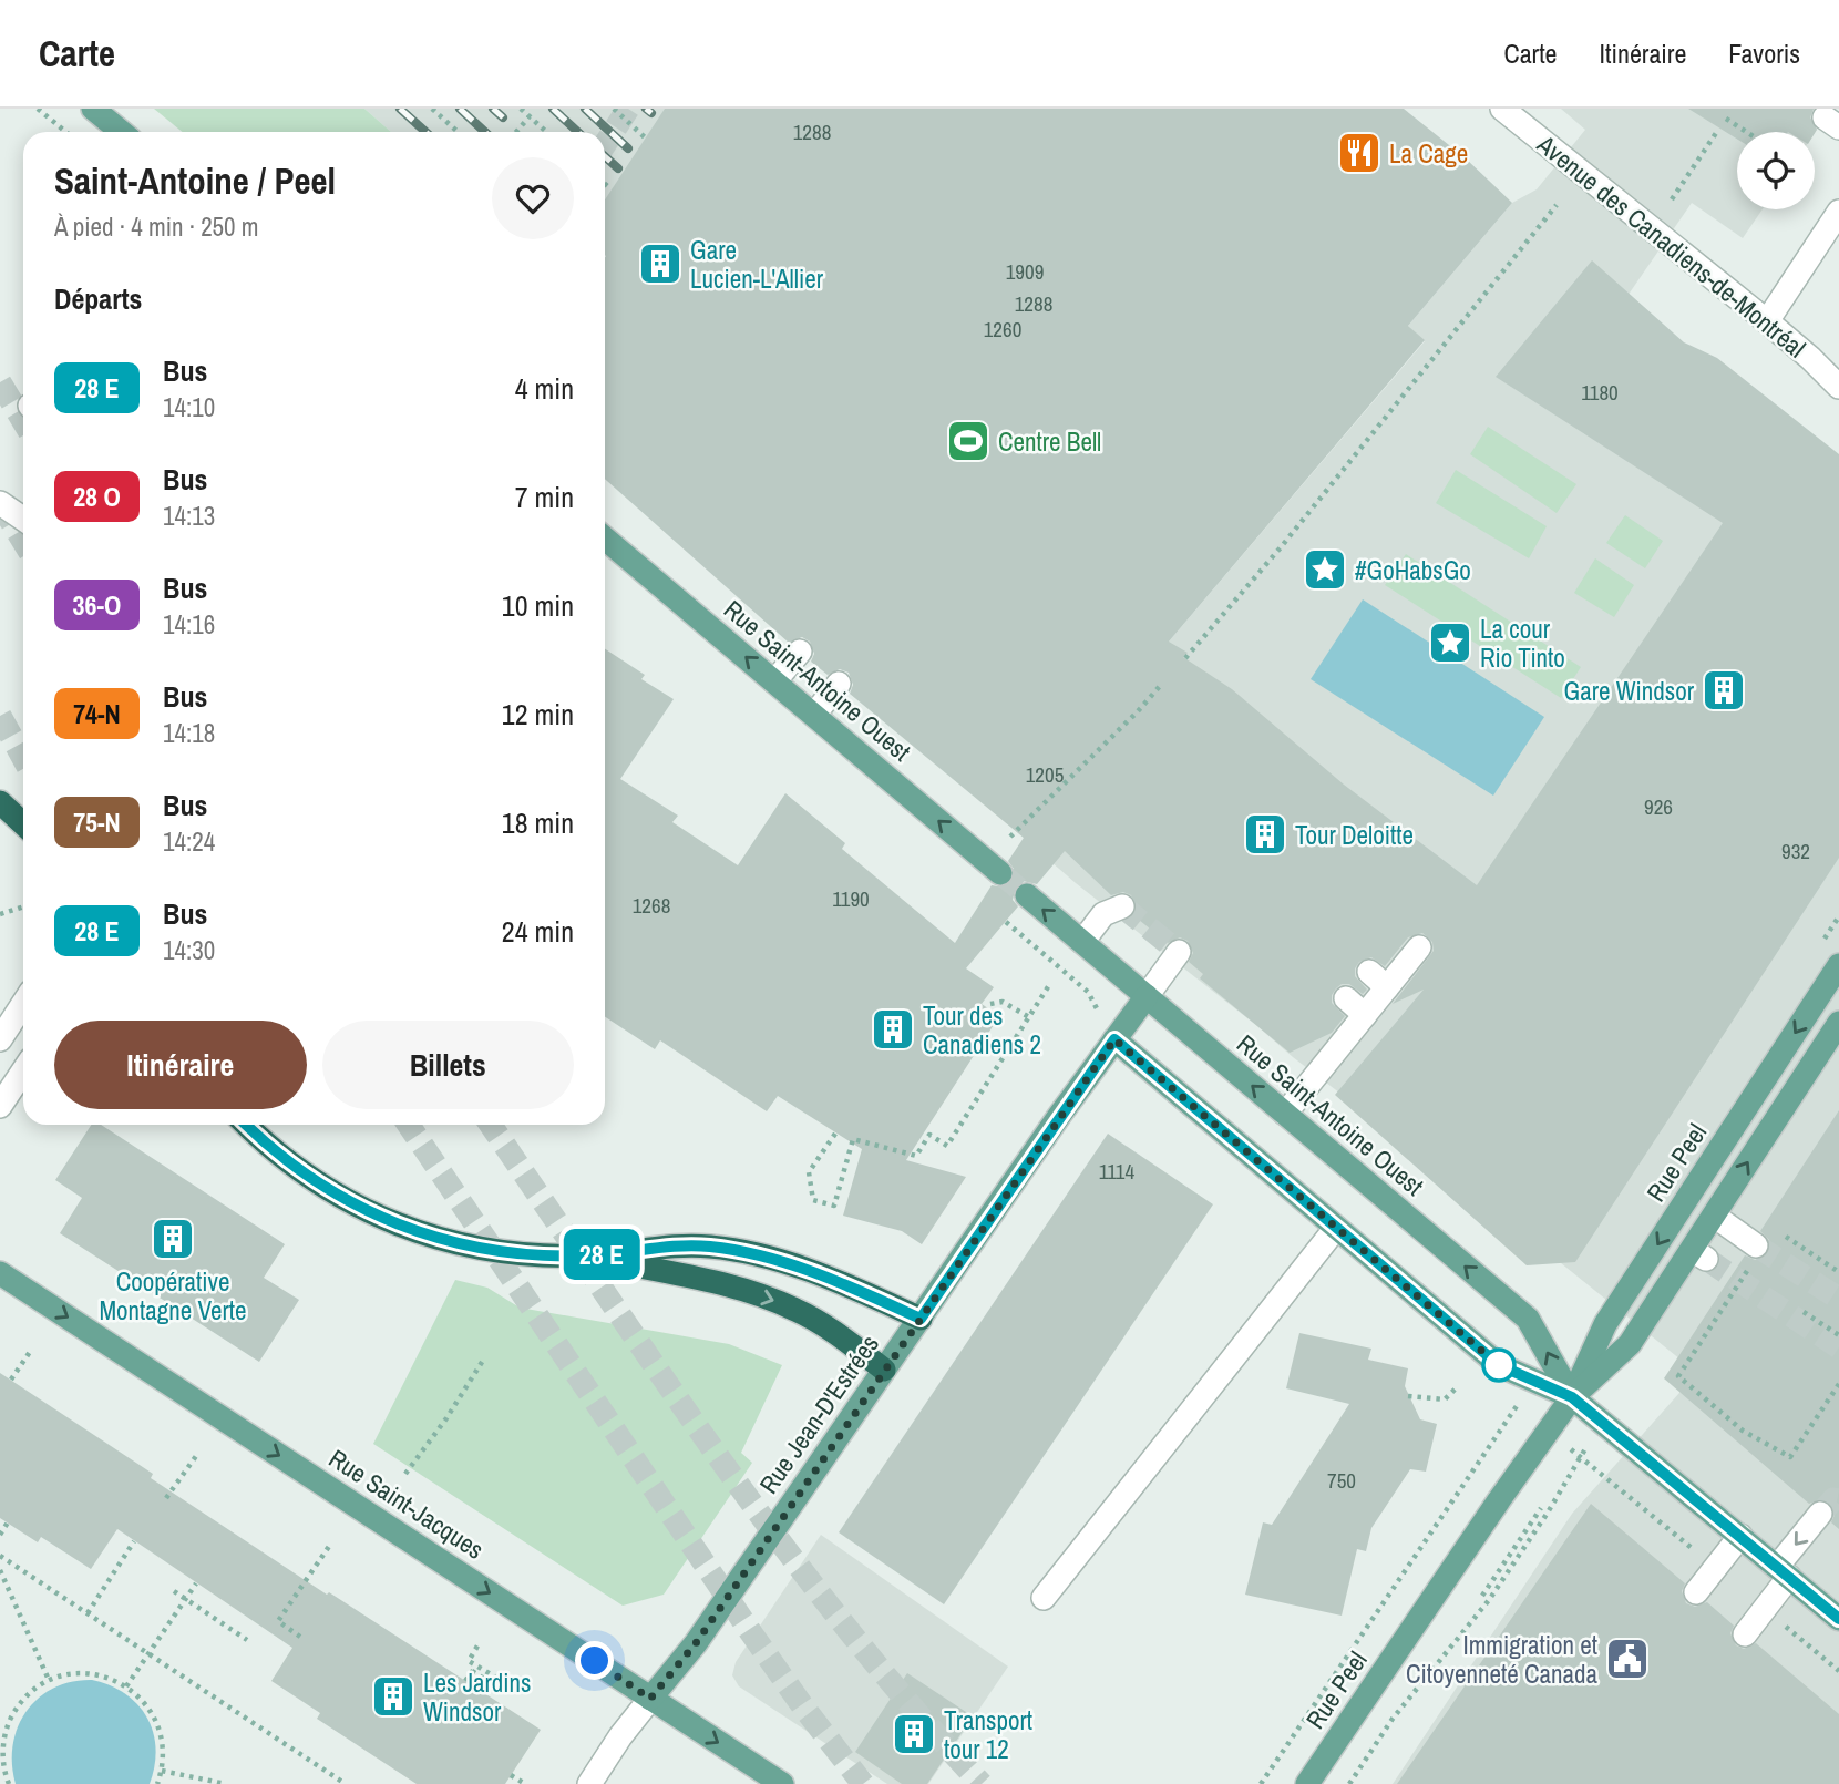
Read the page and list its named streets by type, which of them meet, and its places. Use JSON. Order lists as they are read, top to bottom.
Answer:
{
  "streets": {
    "main road": [
      "Rue Saint-Antoine Ouest",
      "Rue Peel",
      "Rue Jean-D'Estrées",
      "Rue Saint-Jacques"
    ],
    "street": ["Avenue des Canadiens-de-Montréal"]
  },
  "crossings": [
    ["Rue Saint-Antoine Ouest", "Rue Peel"],
    ["Rue Saint-Antoine Ouest", "Rue Jean-D'Estrées"],
    ["Rue Jean-D'Estrées", "Rue Saint-Jacques"]
  ],
  "one_way": ["Rue Saint-Jacques"],
  "places": {
    "restaurant": ["La Cage"],
    "building": [
      "Gare Lucien-L'Allier",
      "Gare Windsor",
      "Tour Deloitte",
      "Tour des Canadiens 2",
      "Coopérative Montagne Verte",
      "Les Jardins Windsor",
      "Transport tour 12"
    ],
    "sports": ["Centre Bell"],
    "place": ["#GoHabsGo", "La cour Rio Tinto"],
    "public building": ["Immigration et Citoyenneté Canada"]
  },
  "house_numbers": [
    "1288",
    "1909",
    "1288",
    "1260",
    "1180",
    "1205",
    "926",
    "932",
    "1190",
    "1268",
    "1114",
    "750"
  ],
  "page": {
    "header": "Carte",
    "nav": ["Carte", "Itinéraire", "Favoris"],
    "on_map": "28 E",
    "heading": [
      ["Saint-Antoine / Peel", "À pied · 4 min · 250 m"],
      "Départs"
    ],
    "list": [
      {
        "mark": "28 E",
        "name": "Bus",
        "note": "14:10",
        "value": "4 min"
      },
      {
        "mark": "28 O",
        "name": "Bus",
        "note": "14:13",
        "value": "7 min"
      },
      {
        "mark": "36-O",
        "name": "Bus",
        "note": "14:16",
        "value": "10 min"
      },
      {
        "mark": "74-N",
        "name": "Bus",
        "note": "14:18",
        "value": "12 min"
      },
      {
        "mark": "75-N",
        "name": "Bus",
        "note": "14:24",
        "value": "18 min"
      },
      {
        "mark": "28 E",
        "name": "Bus",
        "note": "14:30",
        "value": "24 min"
      }
    ],
    "buttons": ["Itinéraire", "Billets"]
  }
}
